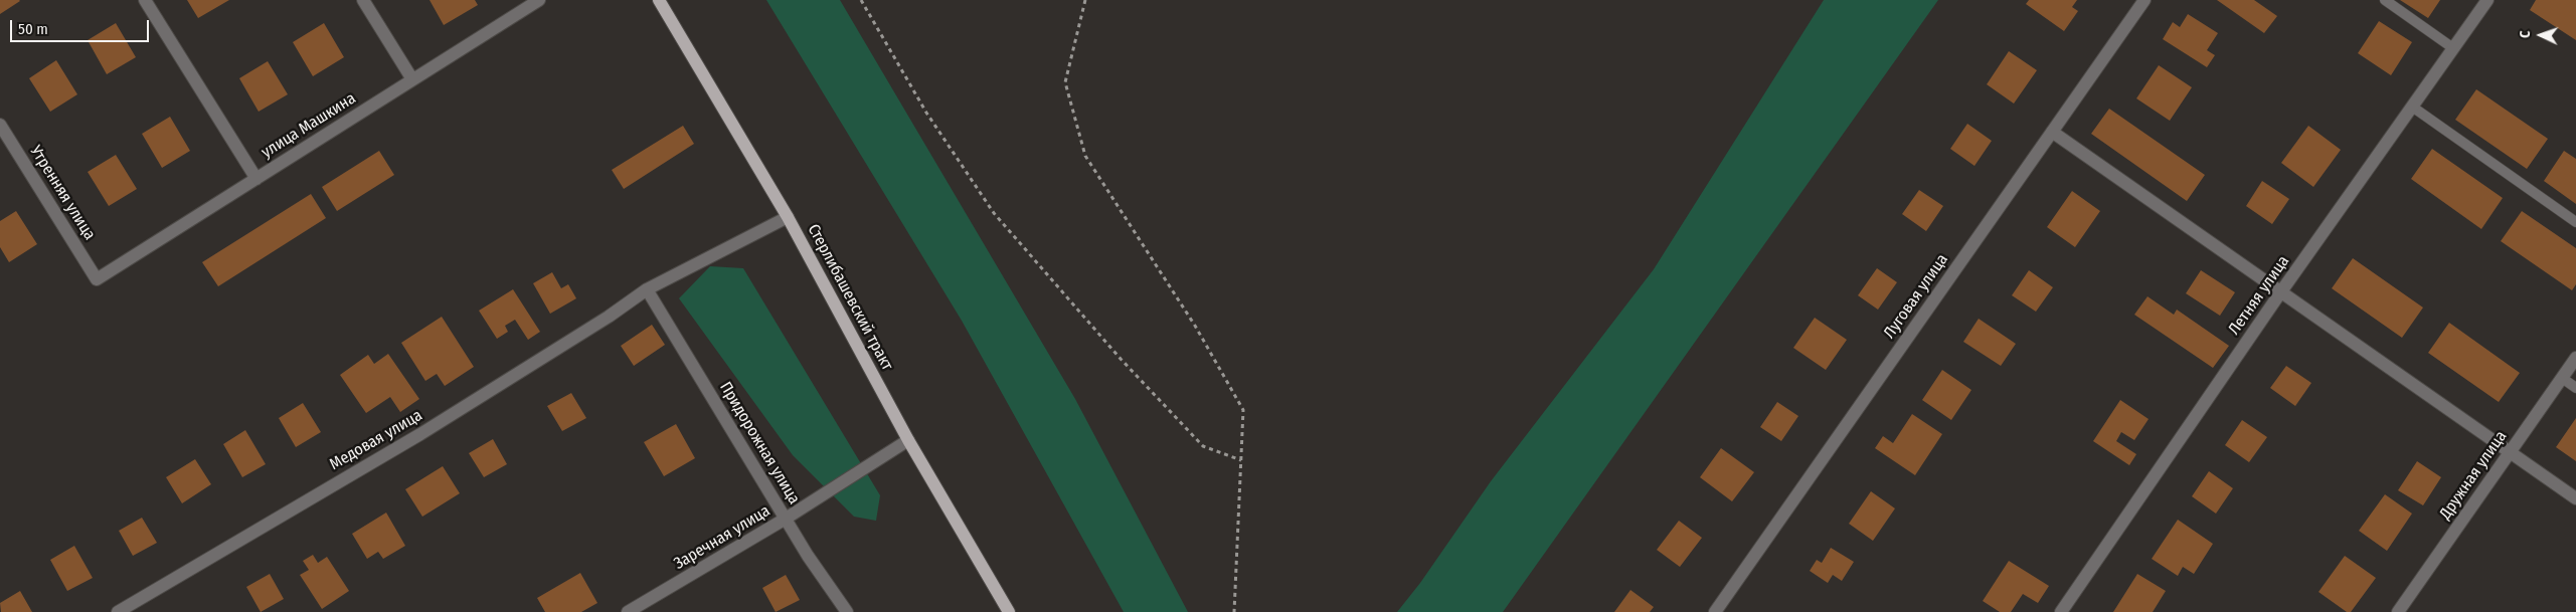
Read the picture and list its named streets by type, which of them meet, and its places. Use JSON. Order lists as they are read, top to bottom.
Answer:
{
  "streets": {
    "main road": ["Стерлибашевский тракт"],
    "street": [
      "улица Машкина",
      "Утренняя улица",
      "Летняя улица",
      "Луговая улица",
      "Медовая улица",
      "Придорожная улица",
      "Дружная улица",
      "Заречная улица"
    ]
  },
  "crossings": [
    ["улица Машкина", "Утренняя улица"],
    ["Стерлибашевский тракт", "Медовая улица"],
    ["Стерлибашевский тракт", "Заречная улица"],
    ["Медовая улица", "Придорожная улица"],
    ["Придорожная улица", "Заречная улица"]
  ],
  "scale_bar": "50 m",
  "north": "left"
}
